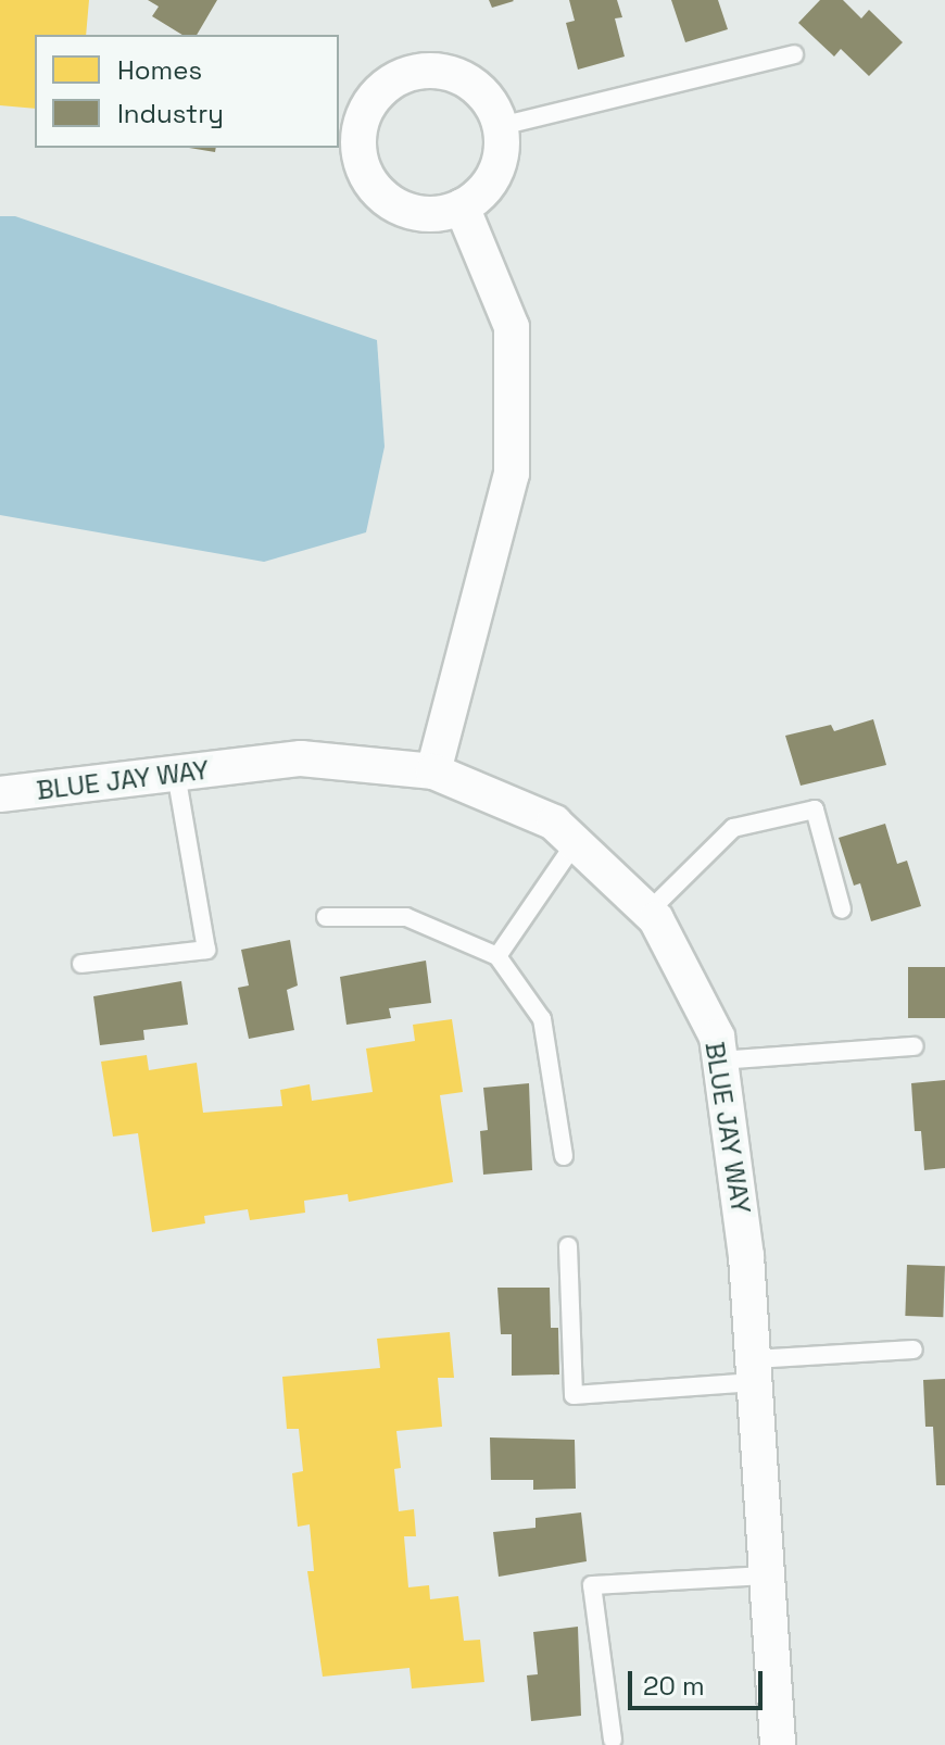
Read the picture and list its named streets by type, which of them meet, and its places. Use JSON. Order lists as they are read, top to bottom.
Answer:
{
  "streets": {
    "street": ["BLUE JAY WAY"]
  },
  "legend": ["Homes", "Industry"],
  "scale_bar": "20 m"
}
